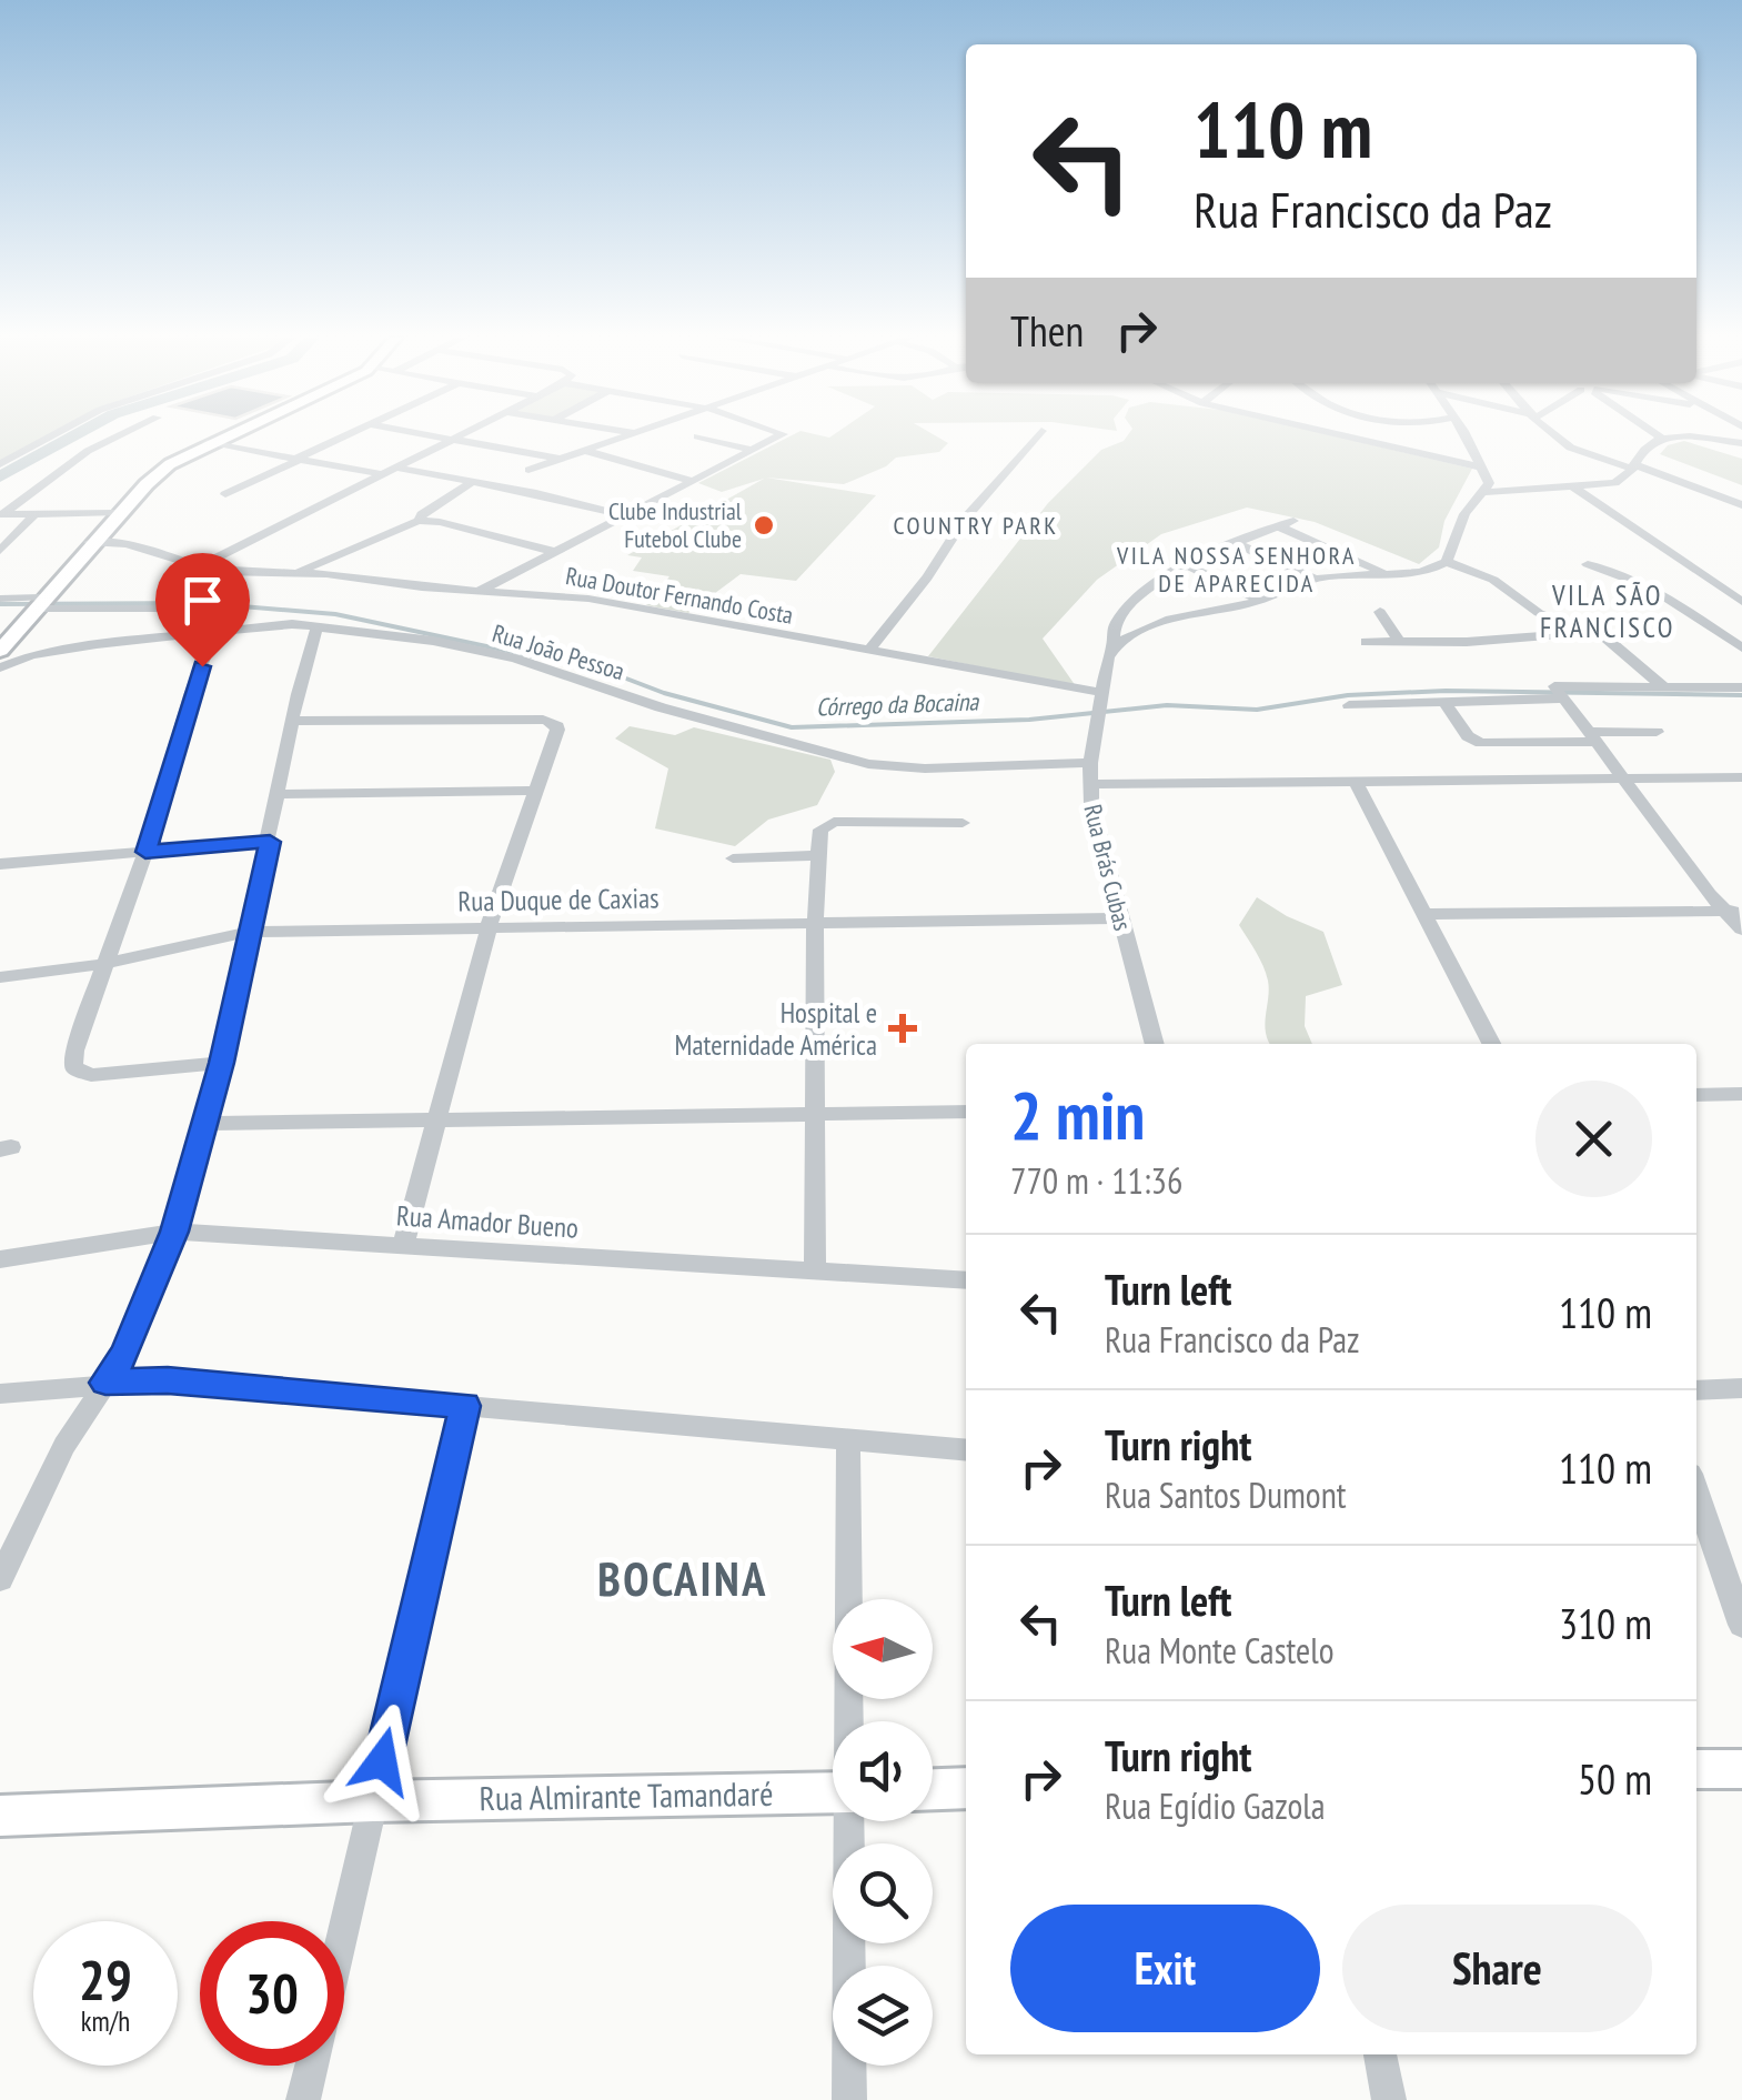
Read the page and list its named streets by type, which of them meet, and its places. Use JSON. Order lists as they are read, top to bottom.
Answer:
{
  "streets": {
    "main road": ["Rua Almirante Tamandaré"],
    "street": [
      "Rua Doutor Fernando Costa",
      "Rua João Pessoa",
      "Rua Brás Cubas",
      "Rua Duque de Caxias",
      "Rua Amador Bueno"
    ]
  },
  "crossings": [
    ["Rua Doutor Fernando Costa", "Rua Brás Cubas"],
    ["Rua João Pessoa", "Rua Brás Cubas"],
    ["Rua Brás Cubas", "Rua Duque de Caxias"]
  ],
  "districts": [
    "COUNTRY PARK",
    "VILA NOSSA SENHORA DE APARECIDA",
    "VILA SÃO FRANCISCO",
    "BOCAINA"
  ],
  "water": ["Córrego da Bocaina"],
  "places": {
    "other": ["Clube Industrial Futebol Clube"],
    "health": ["Hospital e Maternidade América"]
  },
  "north": "left",
  "page": {
    "turn": ["110 m", "Rua Francisco da Paz"],
    "then": "Then",
    "heading": ["2 min", "770 m · 11:36"],
    "list": [
      {
        "name": "Turn left",
        "note": "Rua Francisco da Paz",
        "value": "110 m"
      },
      {
        "name": "Turn right",
        "note": "Rua Santos Dumont",
        "value": "110 m"
      },
      {
        "name": "Turn left",
        "note": "Rua Monte Castelo",
        "value": "310 m"
      },
      {
        "name": "Turn right",
        "note": "Rua Egídio Gazola",
        "value": "50 m"
      }
    ],
    "buttons": ["Exit", "Share"],
    "speed": "29 km/h",
    "limit": "30"
  }
}
